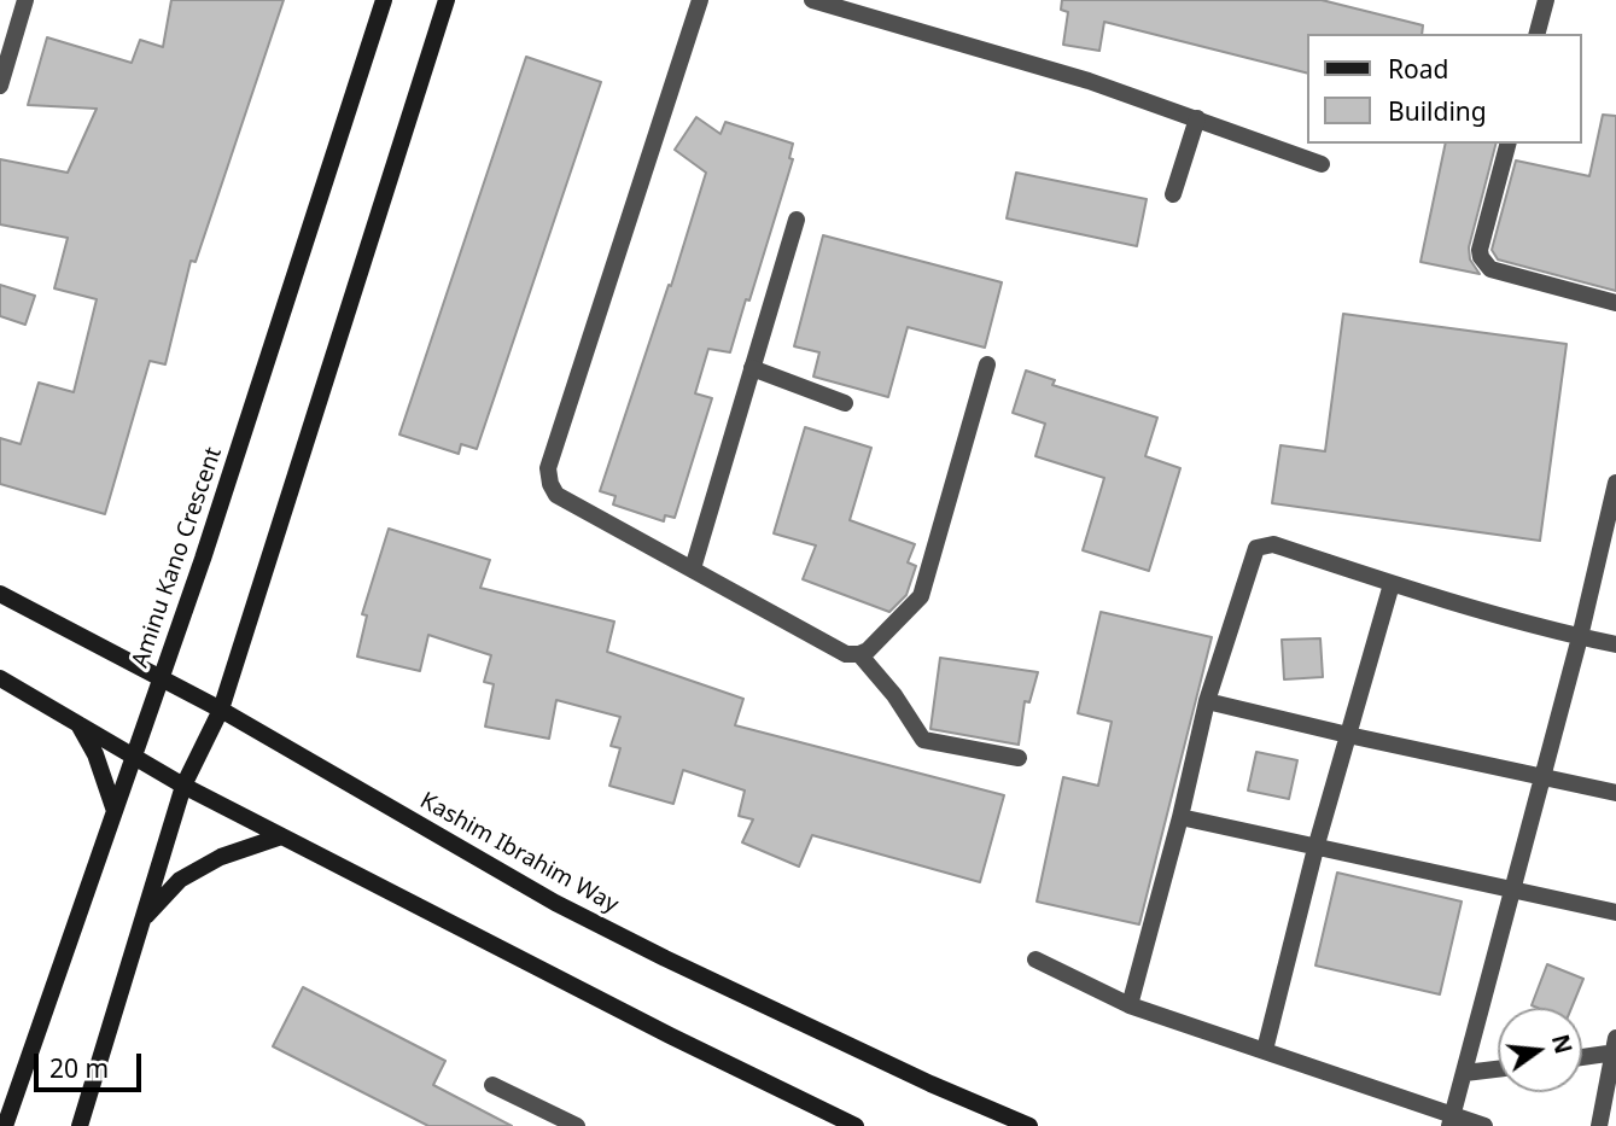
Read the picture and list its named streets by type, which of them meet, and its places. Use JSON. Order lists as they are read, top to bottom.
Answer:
{
  "streets": {
    "street": ["Aminu Kano Crescent", "Kashim Ibrahim Way"]
  },
  "crossings": [
    ["Aminu Kano Crescent", "Kashim Ibrahim Way"]
  ],
  "legend": ["Road", "Building"],
  "scale_bar": "20 m",
  "north": "right"
}
